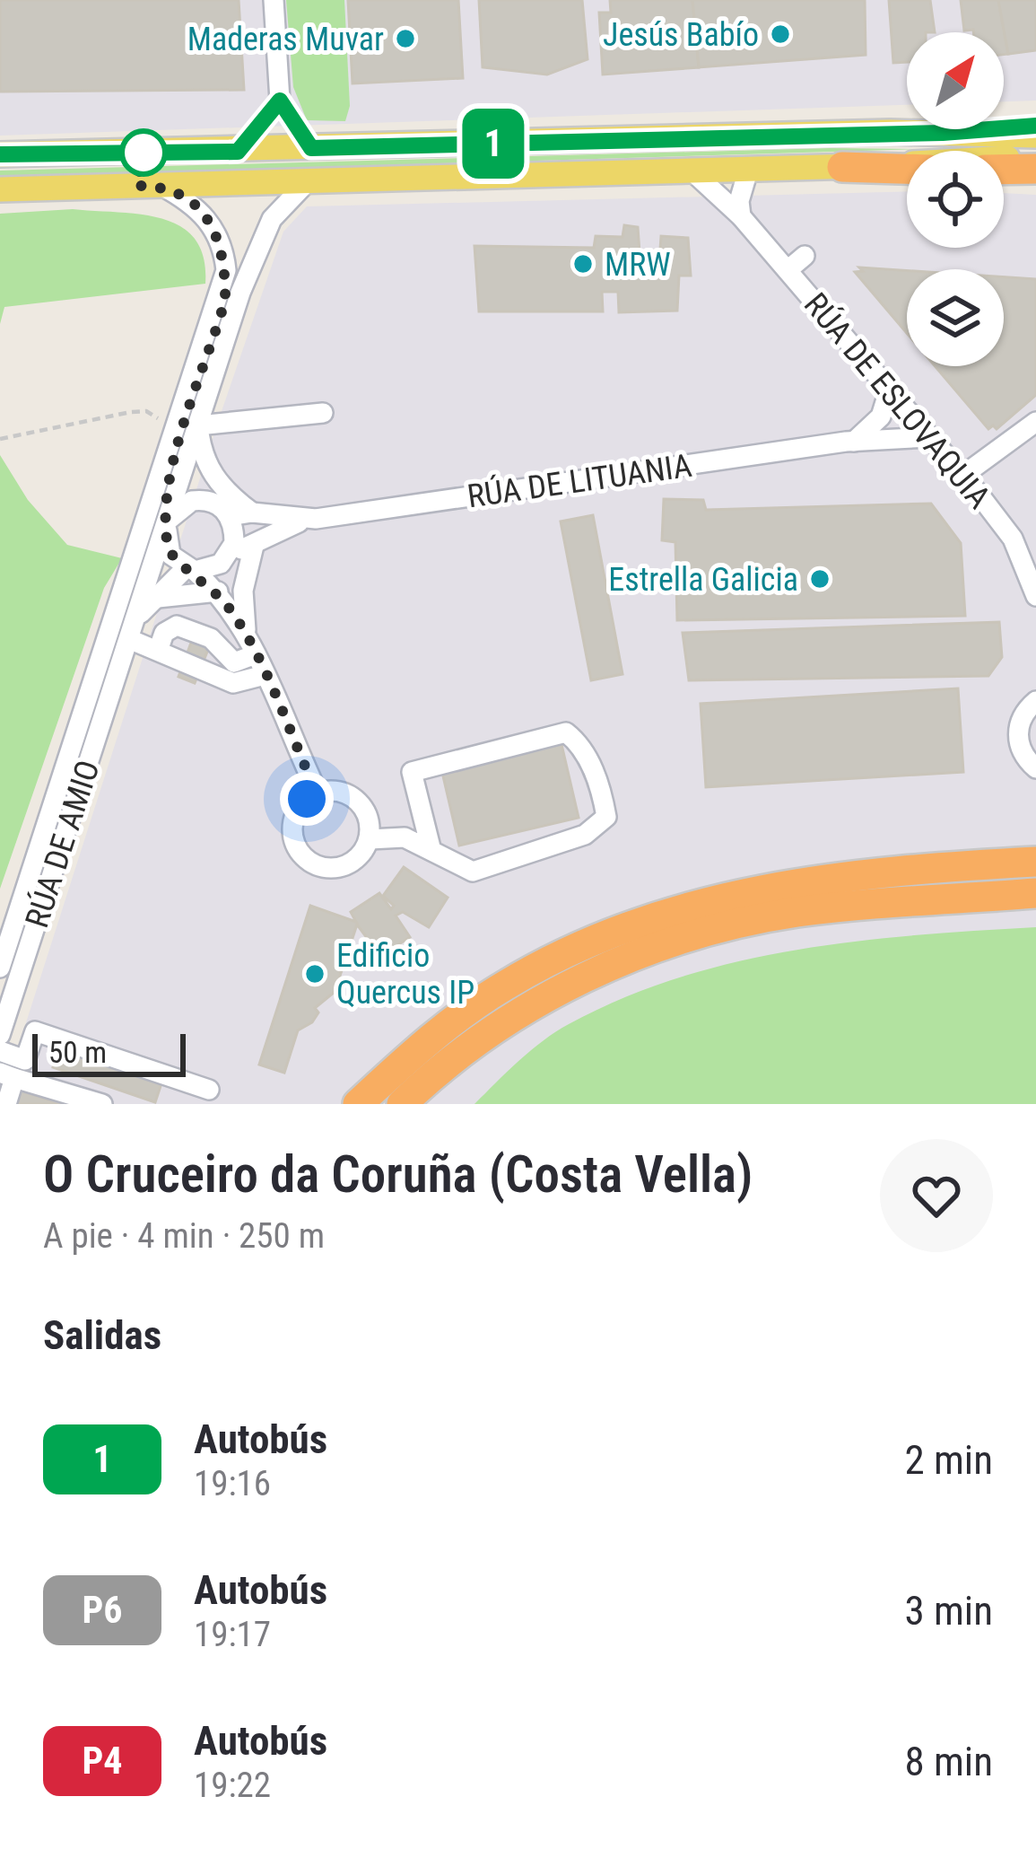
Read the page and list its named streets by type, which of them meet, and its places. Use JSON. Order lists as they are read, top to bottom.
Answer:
{
  "streets": {
    "street": ["RÚA DE ESLOVAQUIA", "RÚA DE LITUANIA", "RÚA DE AMIO"]
  },
  "crossings": [
    ["RÚA DE ESLOVAQUIA", "RÚA DE LITUANIA"],
    ["RÚA DE LITUANIA", "RÚA DE AMIO"]
  ],
  "places": [
    "Jesús Babío",
    "Maderas Muvar",
    "MRW",
    "Estrella Galicia",
    "Edificio Quercus IP"
  ],
  "lines": ["bus line 1"],
  "scale_bar": "50 m",
  "north": "top right",
  "page": {
    "on_map": "1",
    "scale": "50 m",
    "heading": [
      ["O Cruceiro da Coruña (Costa Vella)", "A pie · 4 min · 250 m"],
      "Salidas"
    ],
    "list": [
      {
        "mark": "1",
        "name": "Autobús",
        "note": "19:16",
        "value": "2 min"
      },
      {
        "mark": "P6",
        "name": "Autobús",
        "note": "19:17",
        "value": "3 min"
      },
      {
        "mark": "P4",
        "name": "Autobús",
        "note": "19:22",
        "value": "8 min"
      }
    ]
  }
}
